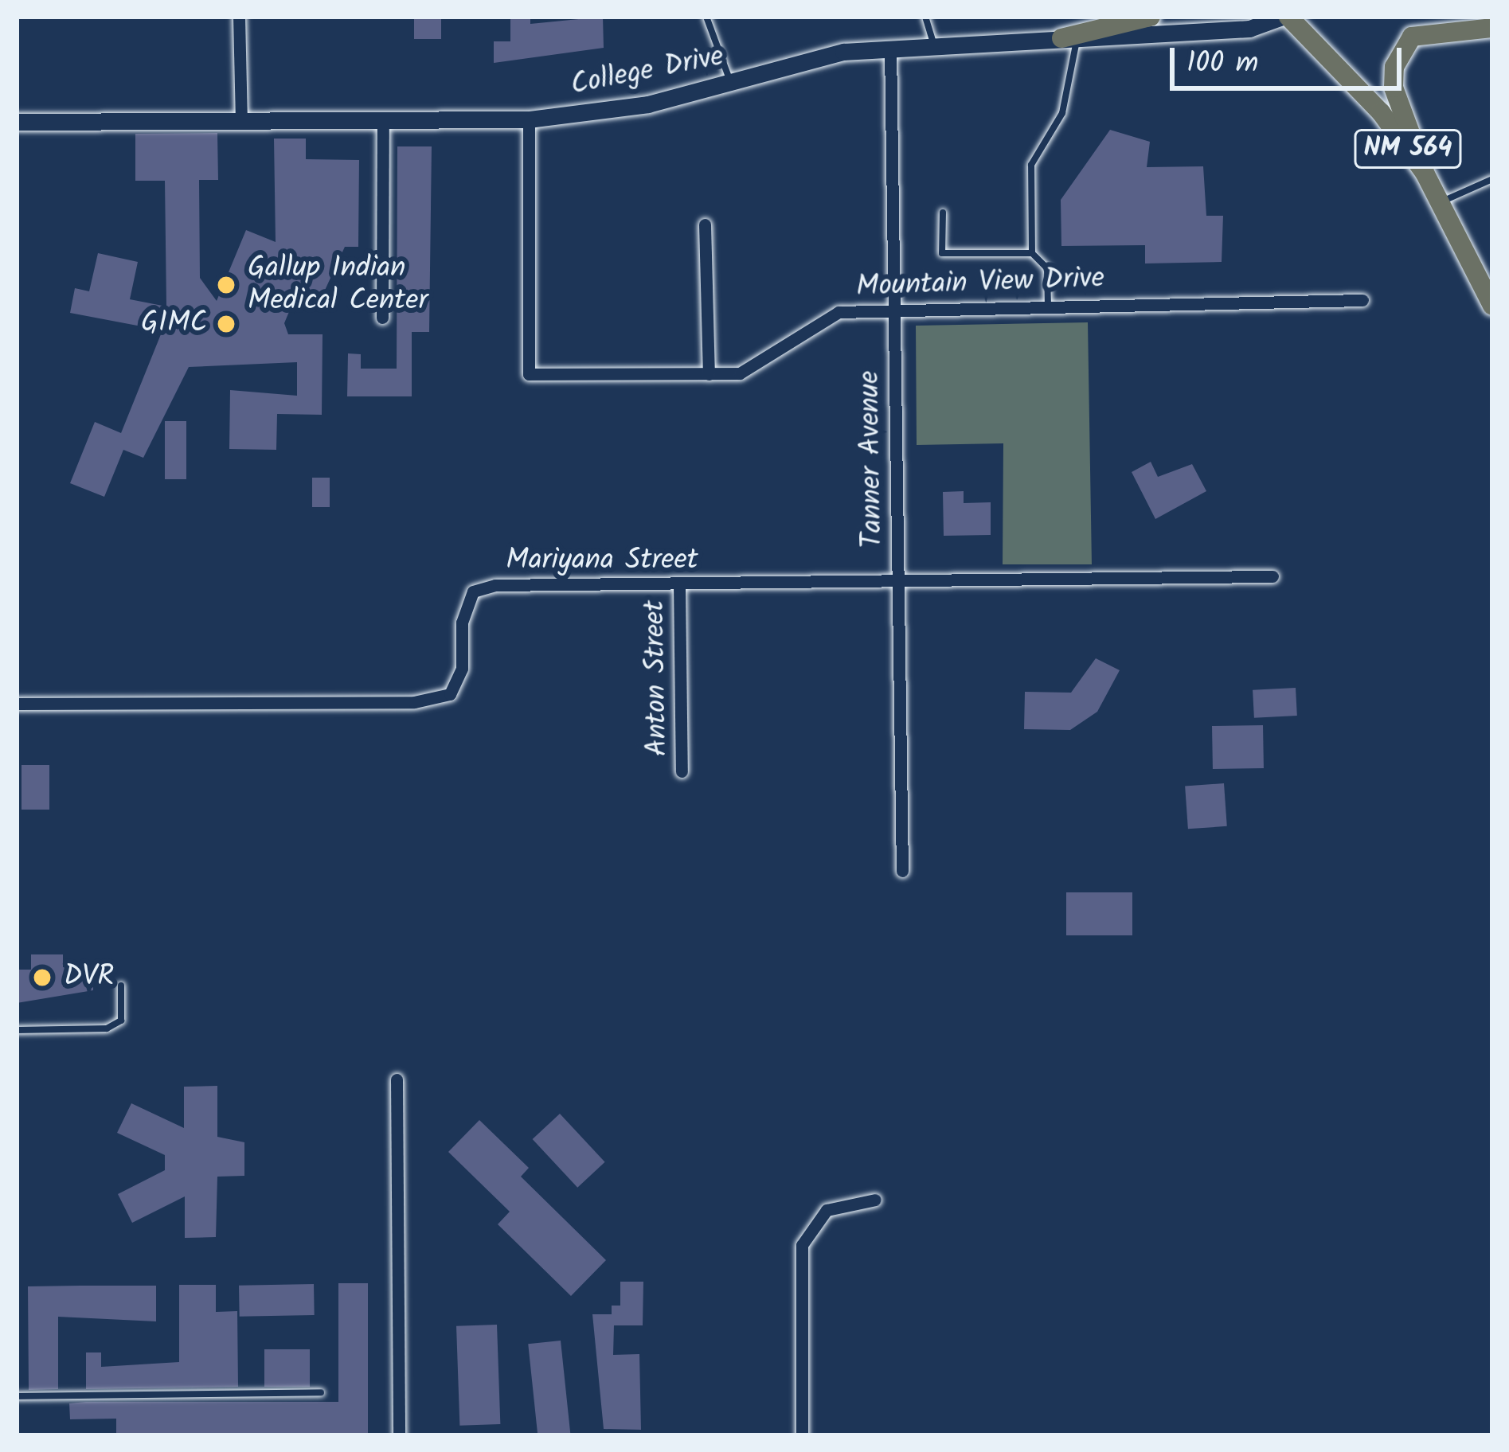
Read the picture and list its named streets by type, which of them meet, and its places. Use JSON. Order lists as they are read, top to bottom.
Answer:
{
  "streets": {
    "main road": ["College Drive", "NM 564"],
    "street": [
      "Mountain View Drive",
      "Tanner Avenue",
      "Mariyana Street",
      "Anton Street"
    ]
  },
  "crossings": [
    ["College Drive", "NM 564"],
    ["College Drive", "Mountain View Drive"],
    ["College Drive", "Tanner Avenue"],
    ["Mountain View Drive", "Tanner Avenue"],
    ["Tanner Avenue", "Mariyana Street"],
    ["Mariyana Street", "Anton Street"]
  ],
  "places": ["Gallup Indian Medical Center", "GIMC", "DVR"],
  "scale_bar": "100 m"
}
